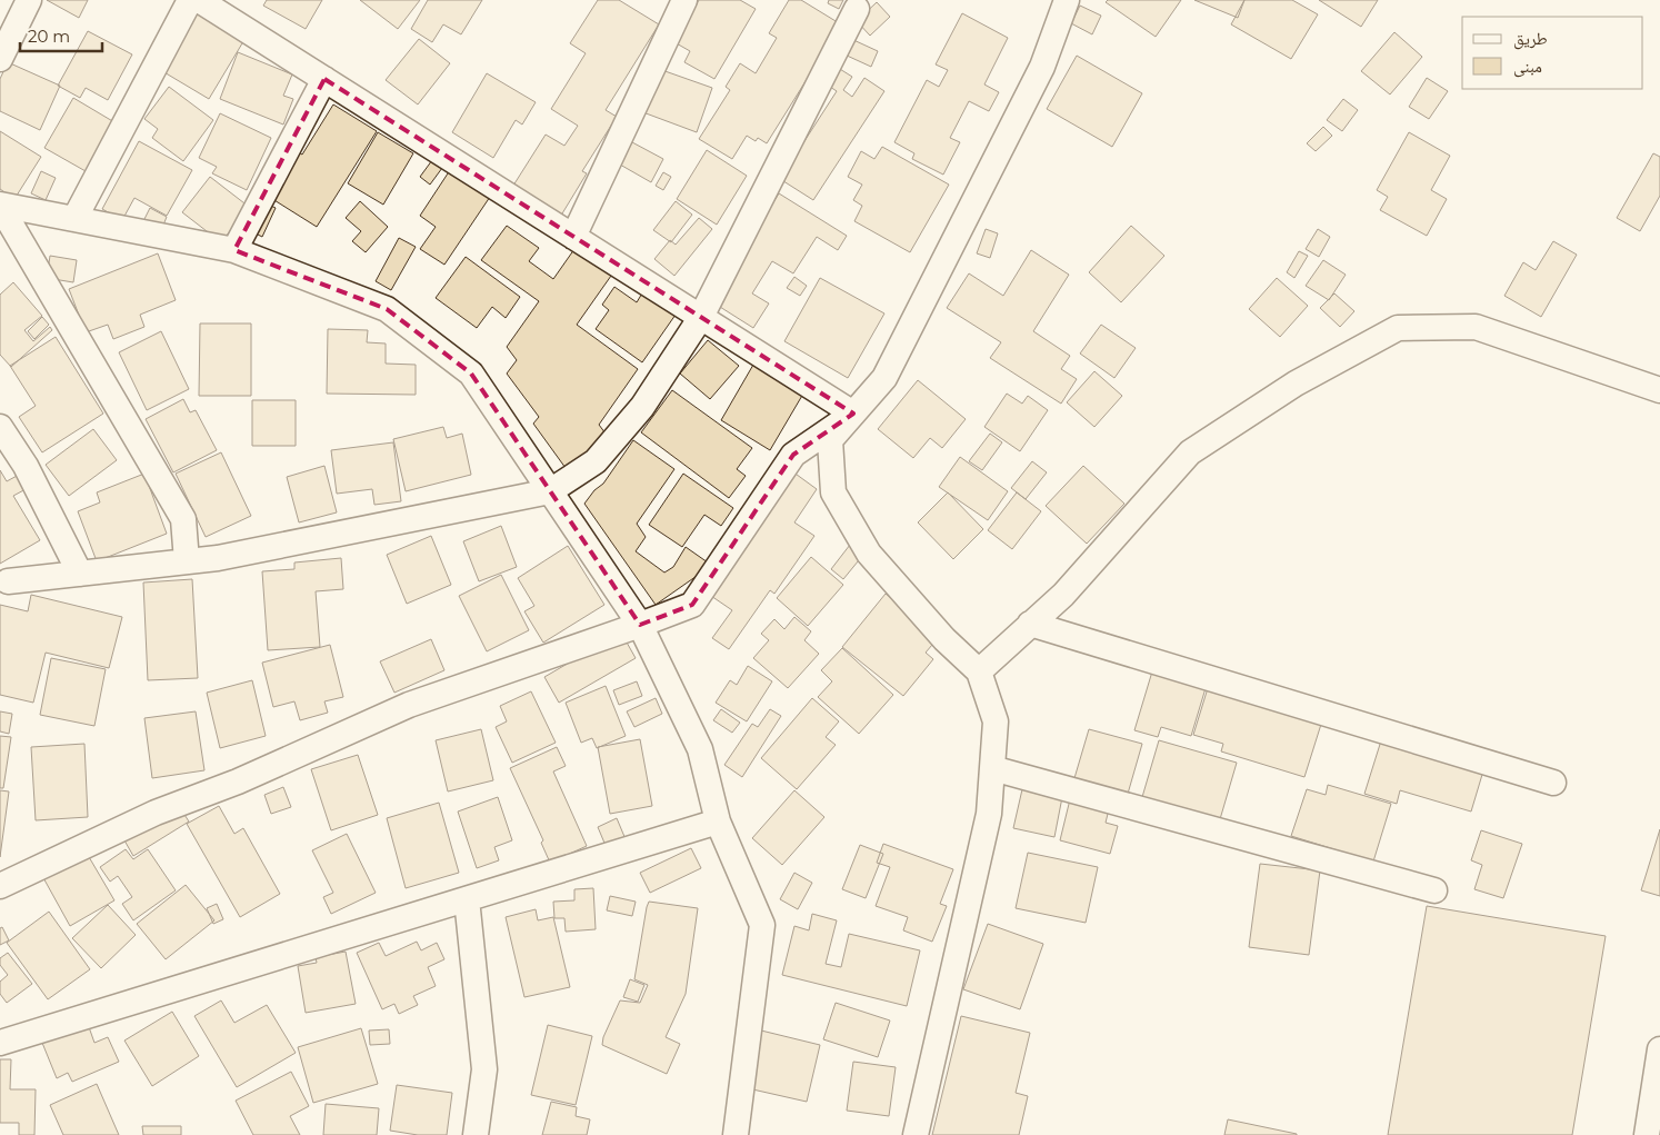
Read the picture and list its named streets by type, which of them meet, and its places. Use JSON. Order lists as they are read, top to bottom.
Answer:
{
  "legend": ["طريق", "مبنى"],
  "scale_bar": "20 m"
}
